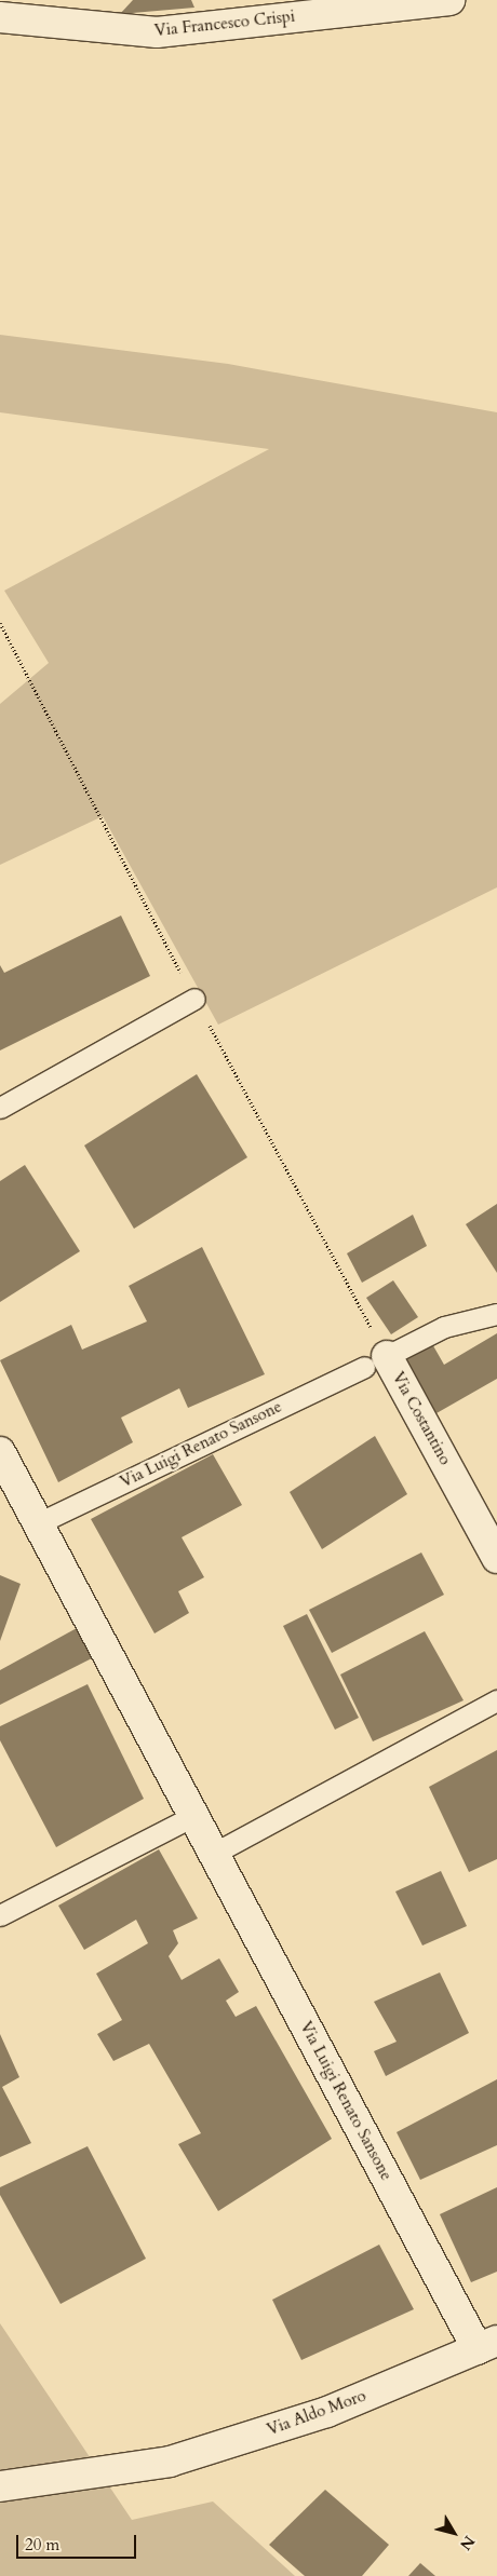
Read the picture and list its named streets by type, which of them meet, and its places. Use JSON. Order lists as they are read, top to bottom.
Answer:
{
  "streets": {
    "street": [
      "Via Francesco Crispi",
      "Via Costantino",
      "Via Luigi Renato Sansone",
      "Via Aldo Moro"
    ]
  },
  "crossings": [
    ["Via Costantino", "Via Luigi Renato Sansone"],
    ["Via Luigi Renato Sansone", "Via Aldo Moro"]
  ],
  "scale_bar": "20 m",
  "north": "bottom right"
}
